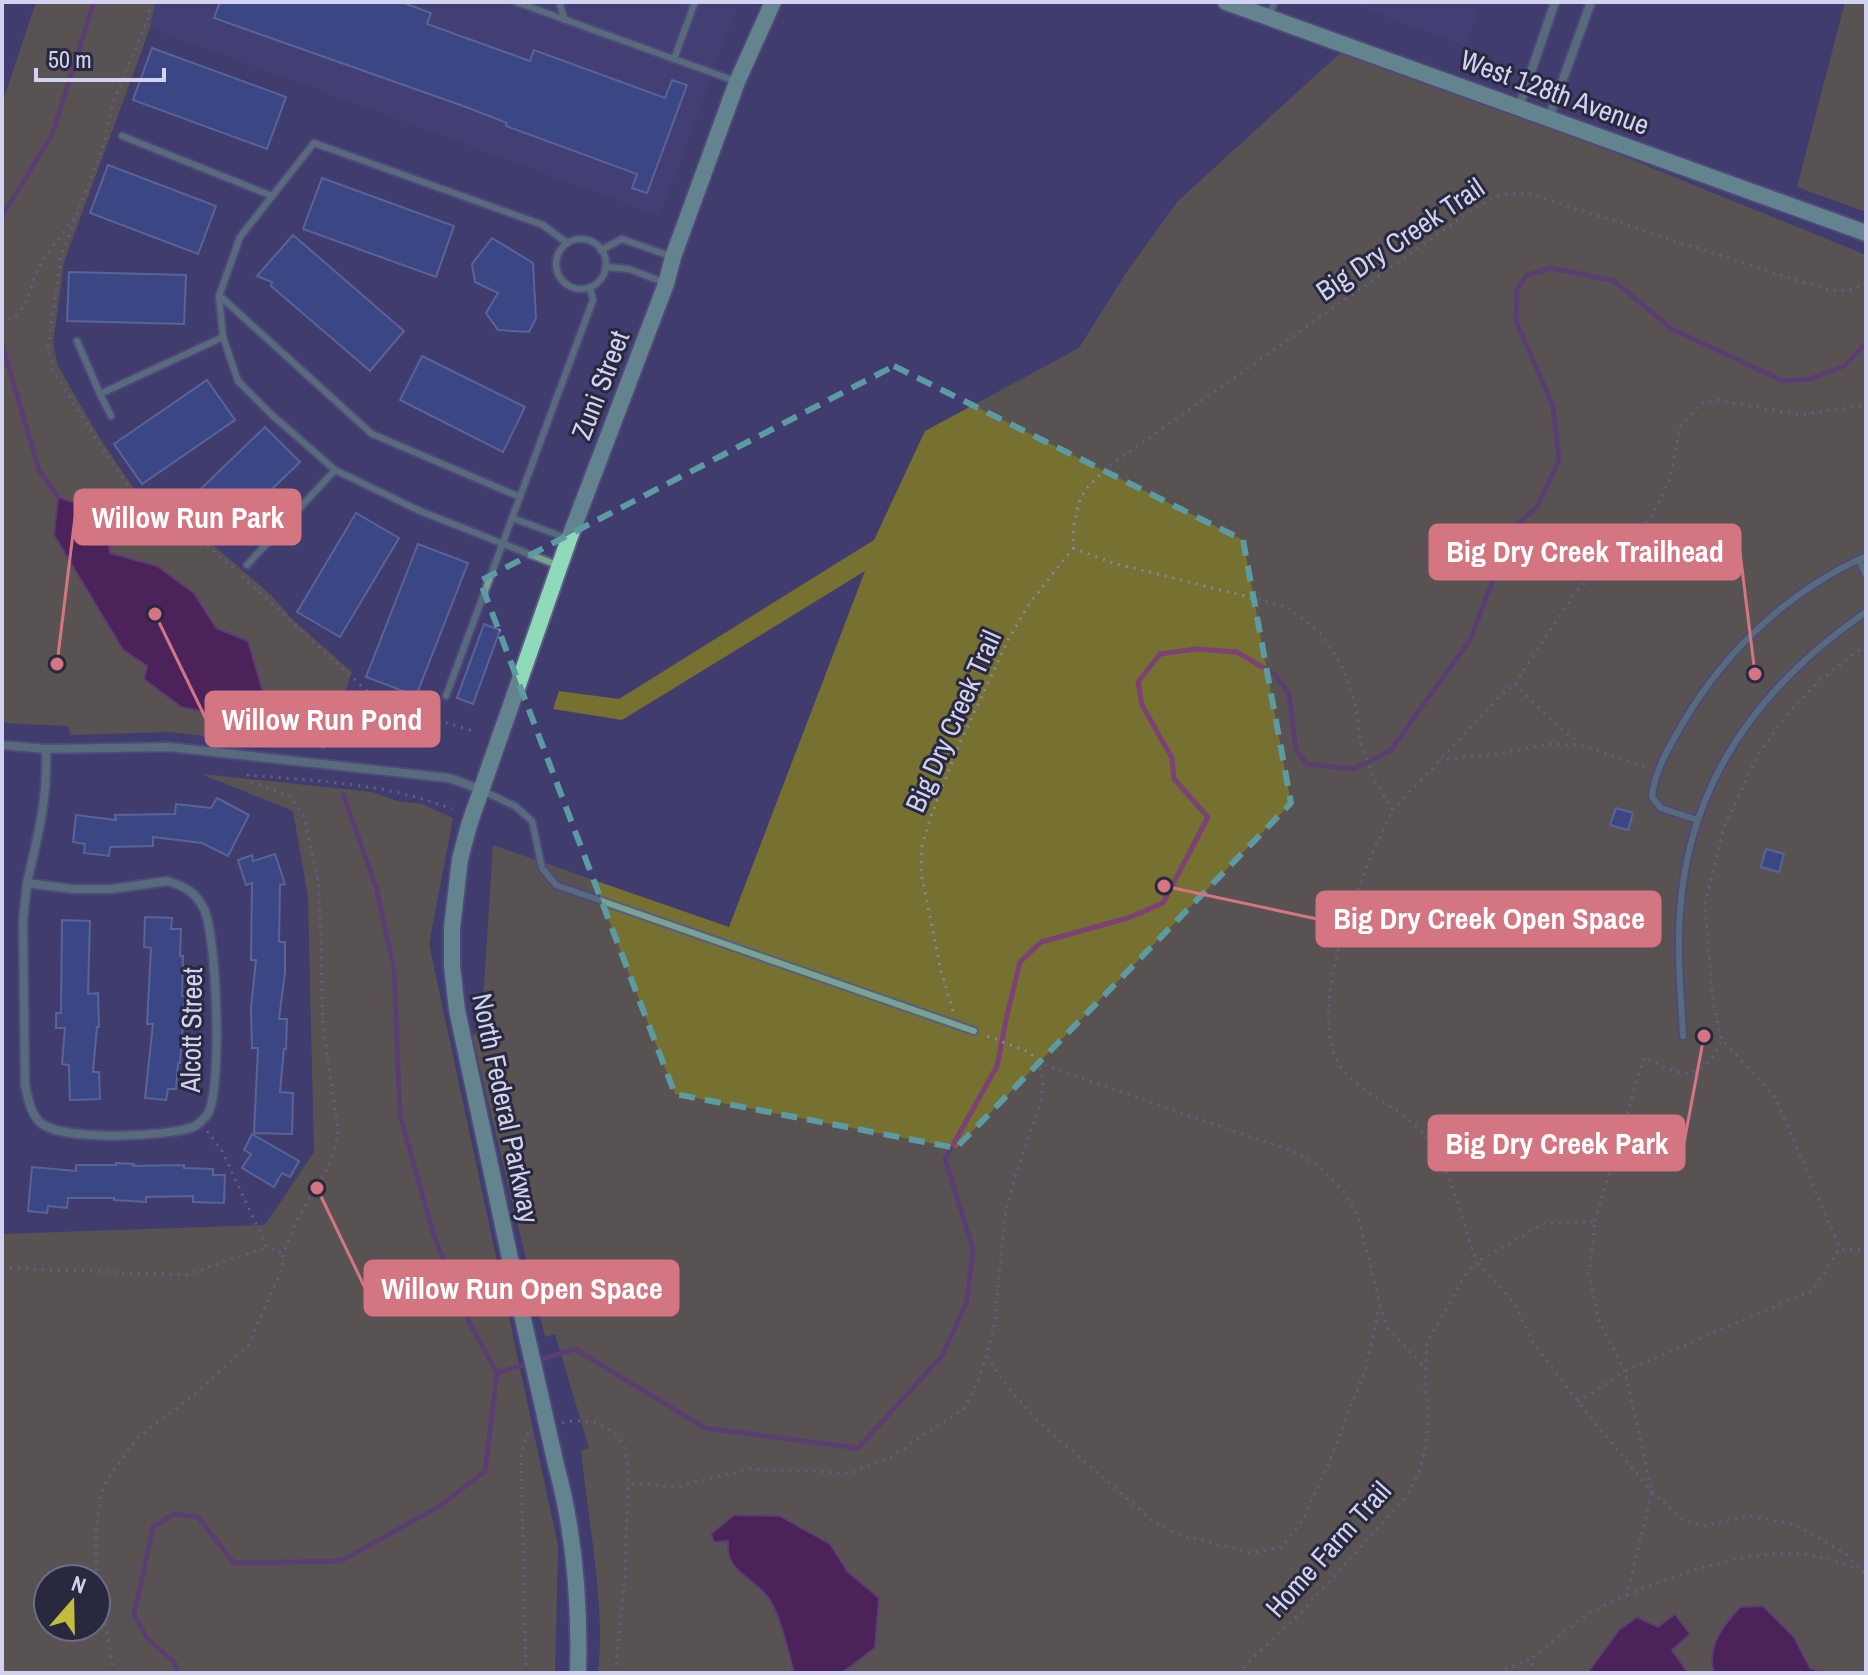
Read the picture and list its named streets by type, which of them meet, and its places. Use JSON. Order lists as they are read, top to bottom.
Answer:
{
  "streets": {
    "main road": ["West 128th Avenue", "Zuni Street", "North Federal Parkway"],
    "street": ["Alcott Street"],
    "path": ["Big Dry Creek Trail", "Home Farm Trail"]
  },
  "crossings": [
    ["Zuni Street", "North Federal Parkway"]
  ],
  "places": [
    "Willow Run Pond",
    "Willow Run Park",
    "Big Dry Creek Trailhead",
    "Big Dry Creek Open Space",
    "Big Dry Creek Park",
    "Willow Run Open Space"
  ],
  "scale_bar": "50 m",
  "north": "top"
}
